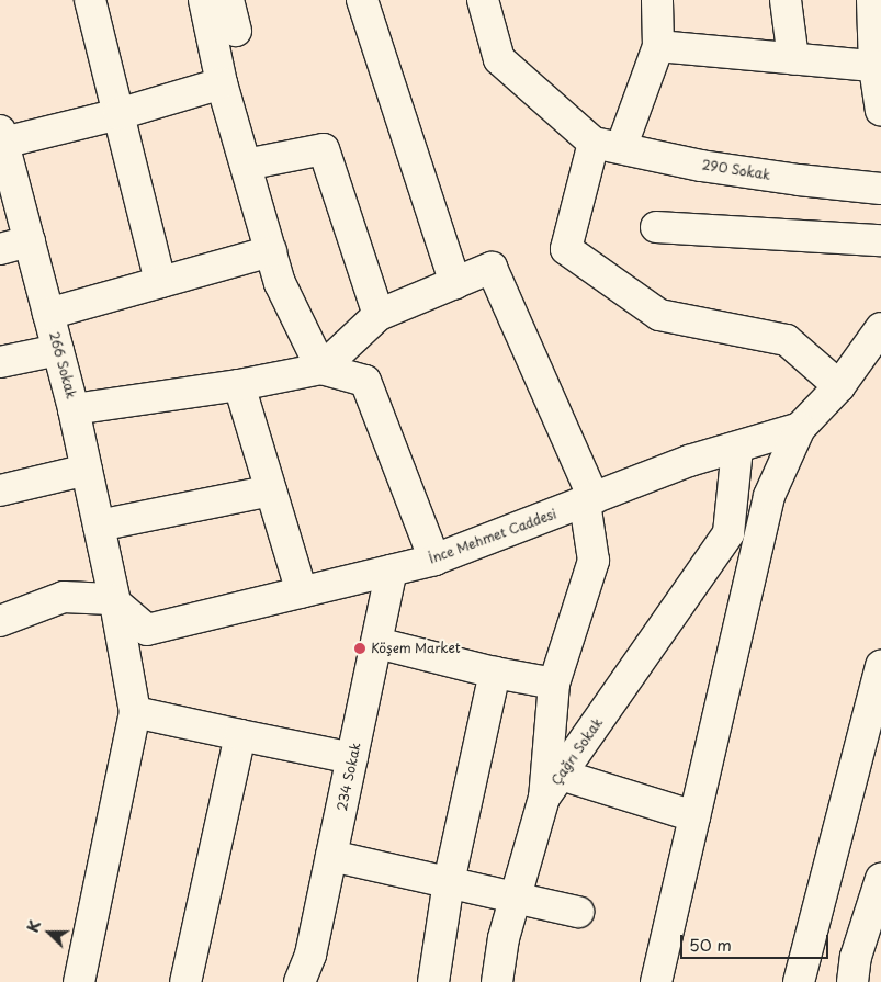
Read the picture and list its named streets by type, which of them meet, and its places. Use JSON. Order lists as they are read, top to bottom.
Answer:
{
  "streets": {
    "street": [
      "290 Sokak",
      "266 Sokak",
      "İnce Mehmet Caddesi",
      "Çağrı Sokak",
      "234 Sokak"
    ]
  },
  "crossings": [
    ["266 Sokak", "İnce Mehmet Caddesi"],
    ["İnce Mehmet Caddesi", "Çağrı Sokak"],
    ["İnce Mehmet Caddesi", "234 Sokak"]
  ],
  "places": ["Köşem Market"],
  "scale_bar": "50 m",
  "north": "left"
}
